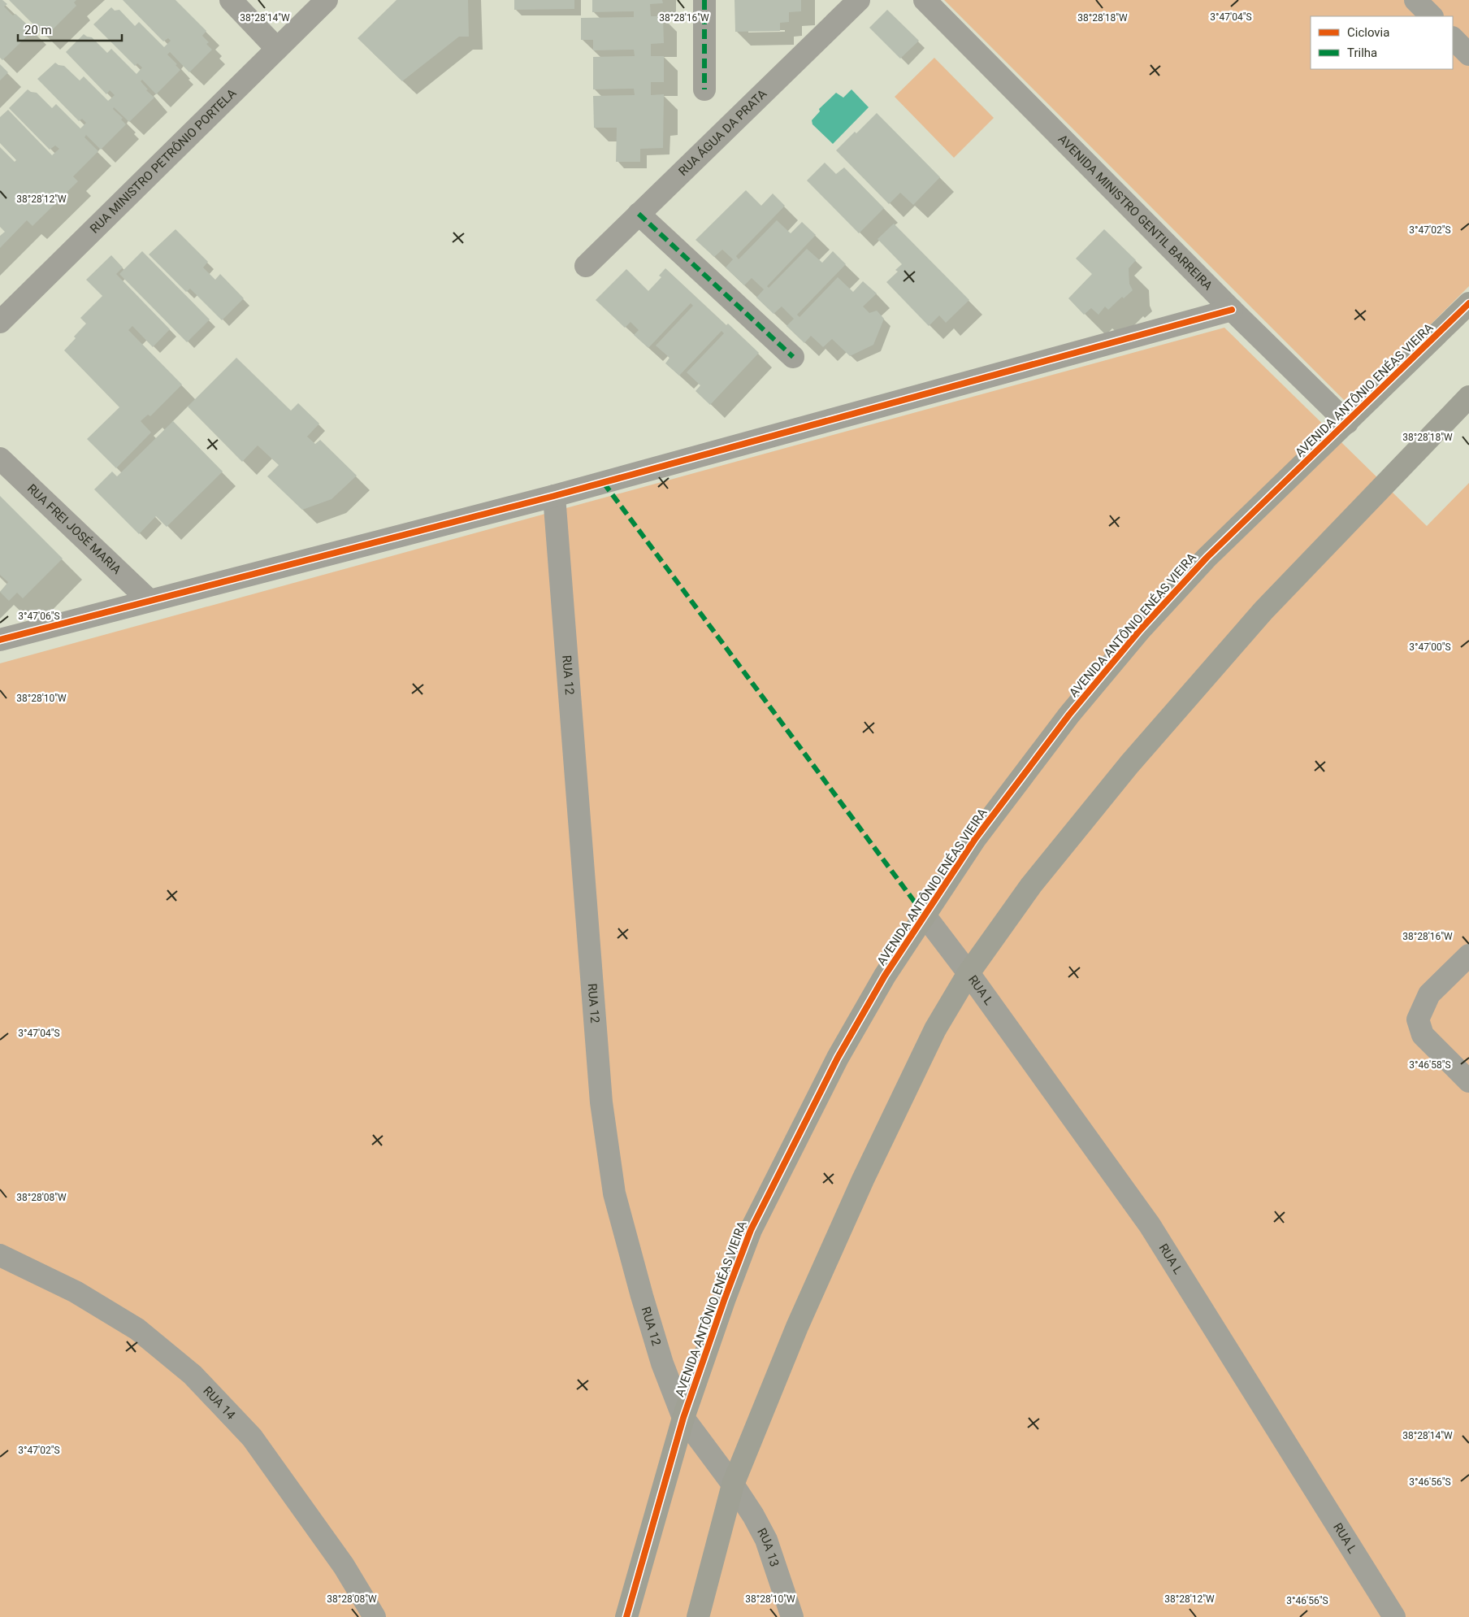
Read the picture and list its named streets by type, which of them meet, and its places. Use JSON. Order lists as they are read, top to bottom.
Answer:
{
  "streets": {
    "street": [
      "RUA ÁGUA DA PRATA",
      "RUA MINISTRO PETRÔNIO PORTELA",
      "AVENIDA MINISTRO GENTIL BARREIRA",
      "AVENIDA ANTÔNIO ENÉAS VIEIRA",
      "RUA FREI JOSÉ MARIA",
      "RUA 12",
      "RUA L",
      "RUA 14",
      "RUA 13"
    ]
  },
  "crossings": [
    ["AVENIDA MINISTRO GENTIL BARREIRA", "AVENIDA ANTÔNIO ENÉAS VIEIRA"],
    ["AVENIDA ANTÔNIO ENÉAS VIEIRA", "RUA 12"],
    ["AVENIDA ANTÔNIO ENÉAS VIEIRA", "RUA L"],
    ["RUA 12", "RUA 13"]
  ],
  "legend": ["Ciclovia", "Trilha"],
  "scale_bar": "20 m",
  "coordinates": [
    "3°47'04\"S",
    "38°28'14\"W",
    "38°28'16\"W",
    "38°28'18\"W",
    "38°28'12\"W",
    "3°47'02\"S",
    "3°47'06\"S",
    "3°47'00\"S",
    "38°28'10\"W",
    "3°46'58\"S",
    "38°28'08\"W",
    "3°46'56\"S"
  ]
}
